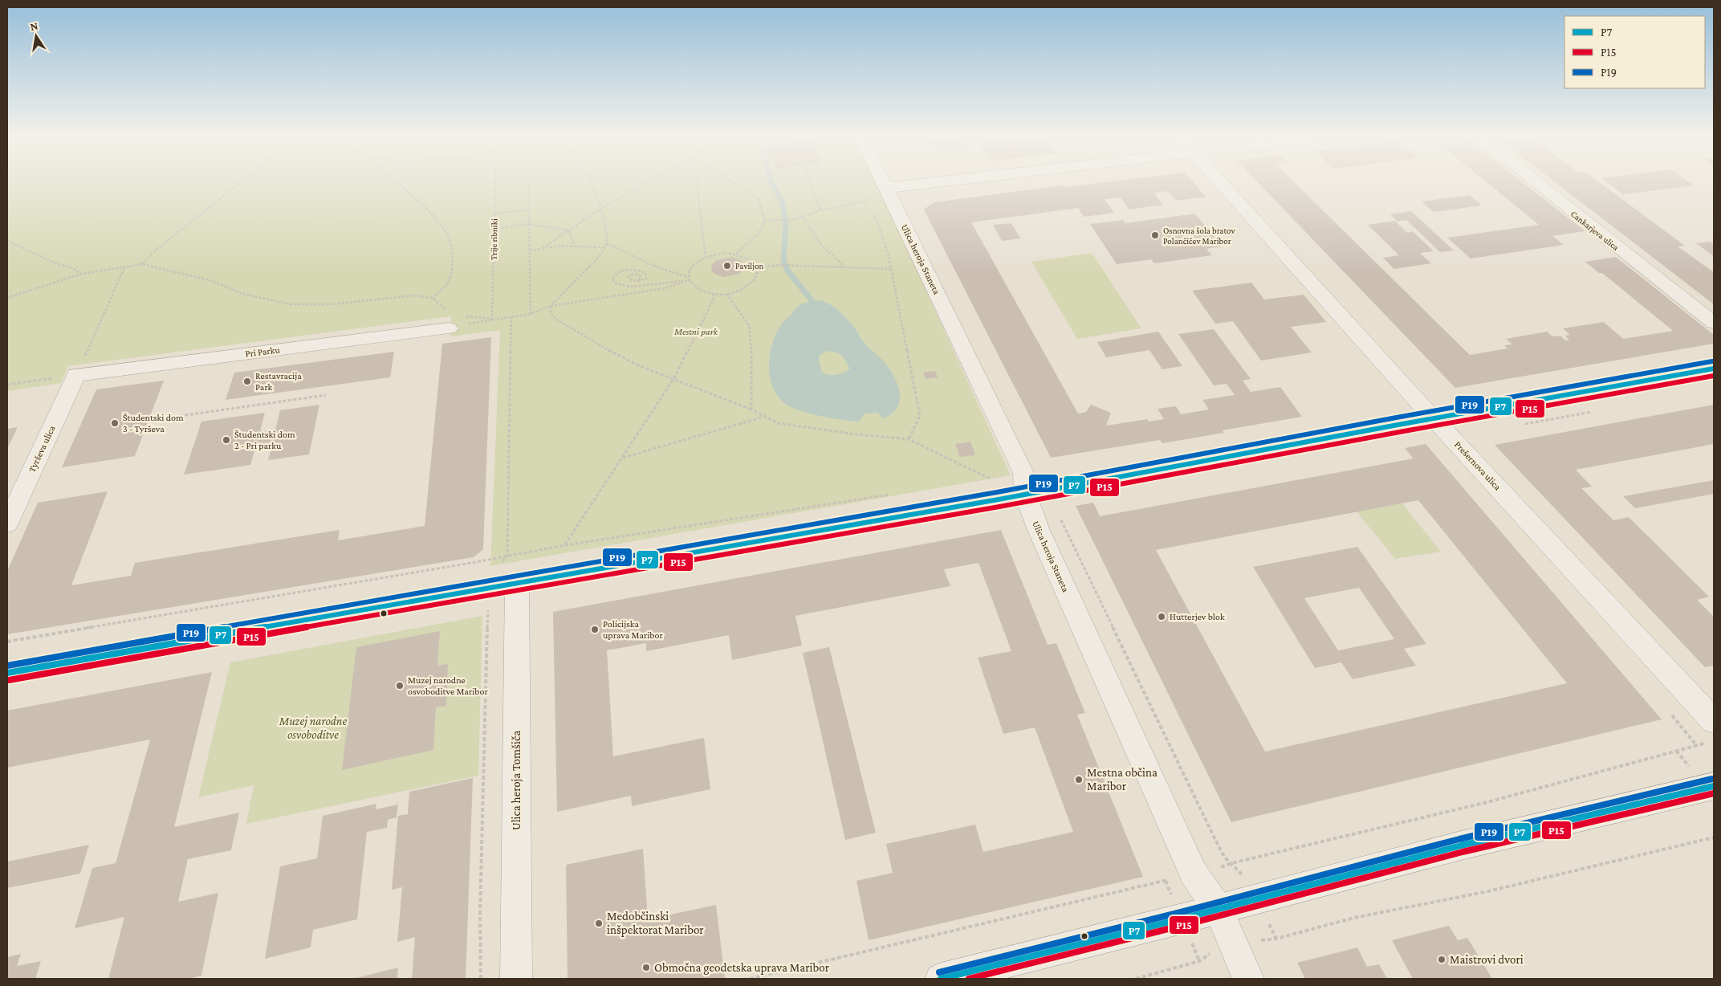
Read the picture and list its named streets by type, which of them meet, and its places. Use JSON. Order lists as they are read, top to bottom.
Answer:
{
  "streets": {
    "street": [
      "Cankarjeva ulica",
      "Ulica heroja Staneta",
      "Pri Parku",
      "Tyrševa ulica",
      "Prešernova ulica",
      "Ulica heroja Tomšiča"
    ],
    "path": ["Trije ribniki"]
  },
  "crossings": [
    ["Pri Parku", "Tyrševa ulica"]
  ],
  "parks": ["Mestni park", "Muzej narodne osvoboditve"],
  "places": [
    "Osnovna šola bratov Polančičev Maribor",
    "Paviljon",
    "Restavracija Park",
    "Študentski dom 3 - Tyrševa",
    "Študentski dom 2 - Pri parku",
    "Hutterjev blok",
    "Policijska uprava Maribor",
    "Muzej narodne osvoboditve Maribor",
    "Mestna občina Maribor",
    "Medobčinski inšpektorat Maribor",
    "Maistrovi dvori",
    "Območna geodetska uprava Maribor"
  ],
  "lines": ["transit line P19", "transit line P7", "transit line P15"],
  "legend": ["P7", "P15", "P19"],
  "north": "top"
}
